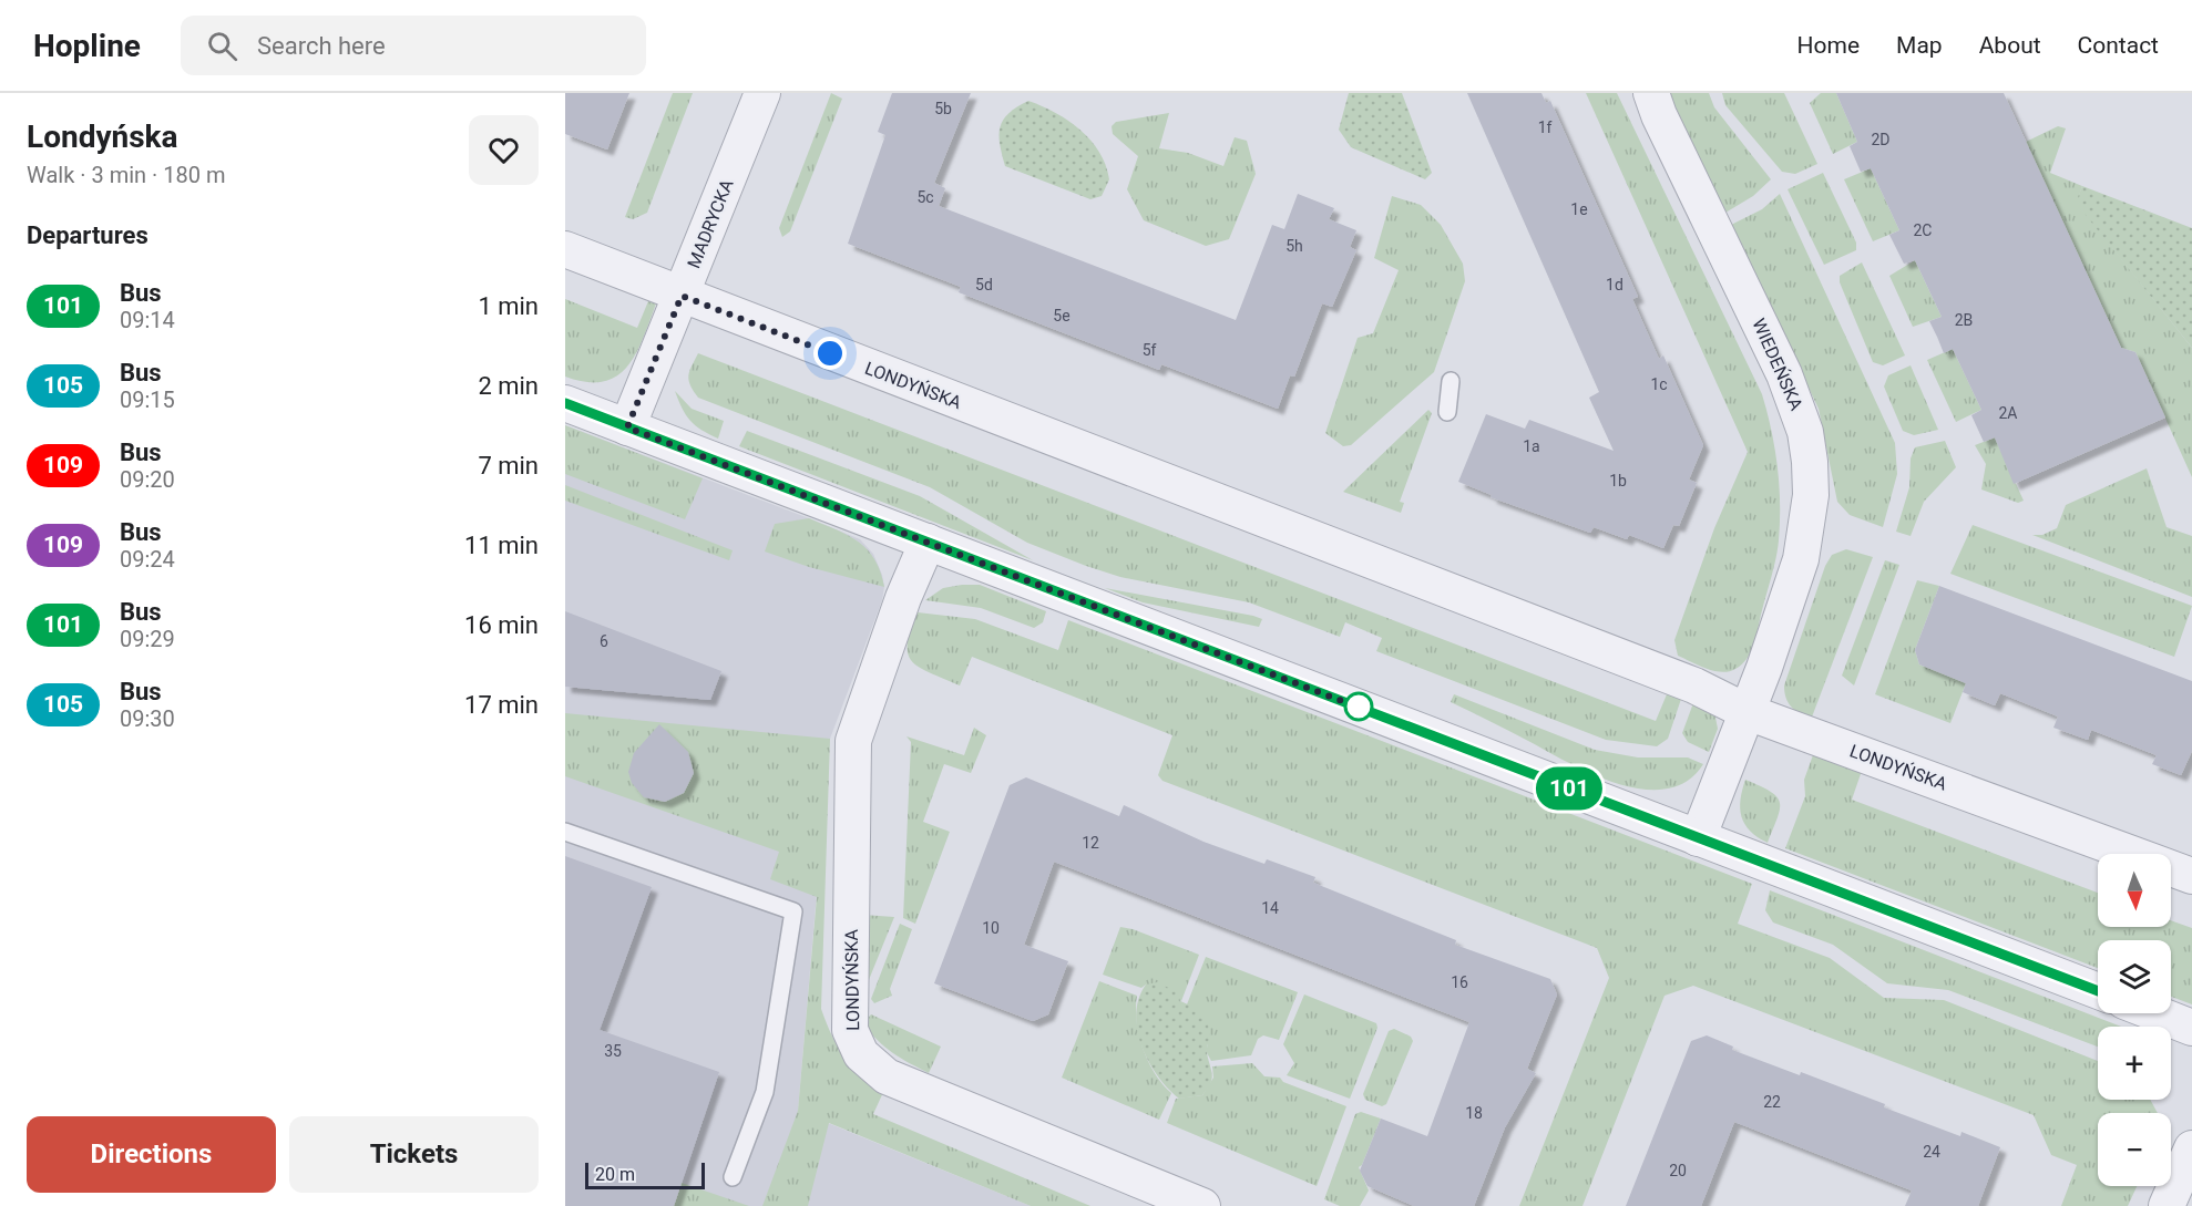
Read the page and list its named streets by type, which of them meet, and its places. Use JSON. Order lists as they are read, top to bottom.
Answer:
{
  "streets": {
    "street": ["MADRYCKA", "WIEDEŃSKA", "LONDYŃSKA"]
  },
  "crossings": [
    ["MADRYCKA", "LONDYŃSKA"],
    ["WIEDEŃSKA", "LONDYŃSKA"]
  ],
  "lines": ["bus line 101"],
  "house_numbers": [
    "5b",
    "1f",
    "2D",
    "5c",
    "1e",
    "2C",
    "5h",
    "5d",
    "1d",
    "5e",
    "2B",
    "5f",
    "1c",
    "2A",
    "1a",
    "1b",
    "6",
    "12",
    "14",
    "10",
    "16",
    "35",
    "22",
    "18",
    "24",
    "20"
  ],
  "scale_bar": "20 m",
  "north": "bottom",
  "page": {
    "header": "Hopline",
    "search": "Search here",
    "nav": [
      "Home",
      "Map",
      "About",
      "Contact"
    ],
    "heading": [
      ["Londyńska", "Walk · 3 min · 180 m"],
      "Departures"
    ],
    "on_map": "101",
    "list": [
      {
        "mark": "101",
        "name": "Bus",
        "note": "09:14",
        "value": "1 min"
      },
      {
        "mark": "105",
        "name": "Bus",
        "note": "09:15",
        "value": "2 min"
      },
      {
        "mark": "109",
        "name": "Bus",
        "note": "09:20",
        "value": "7 min"
      },
      {
        "mark": "109",
        "name": "Bus",
        "note": "09:24",
        "value": "11 min"
      },
      {
        "mark": "101",
        "name": "Bus",
        "note": "09:29",
        "value": "16 min"
      },
      {
        "mark": "105",
        "name": "Bus",
        "note": "09:30",
        "value": "17 min"
      }
    ],
    "map_buttons": ["+", "−"],
    "buttons": ["Directions", "Tickets"],
    "scale": "20 m"
  }
}
